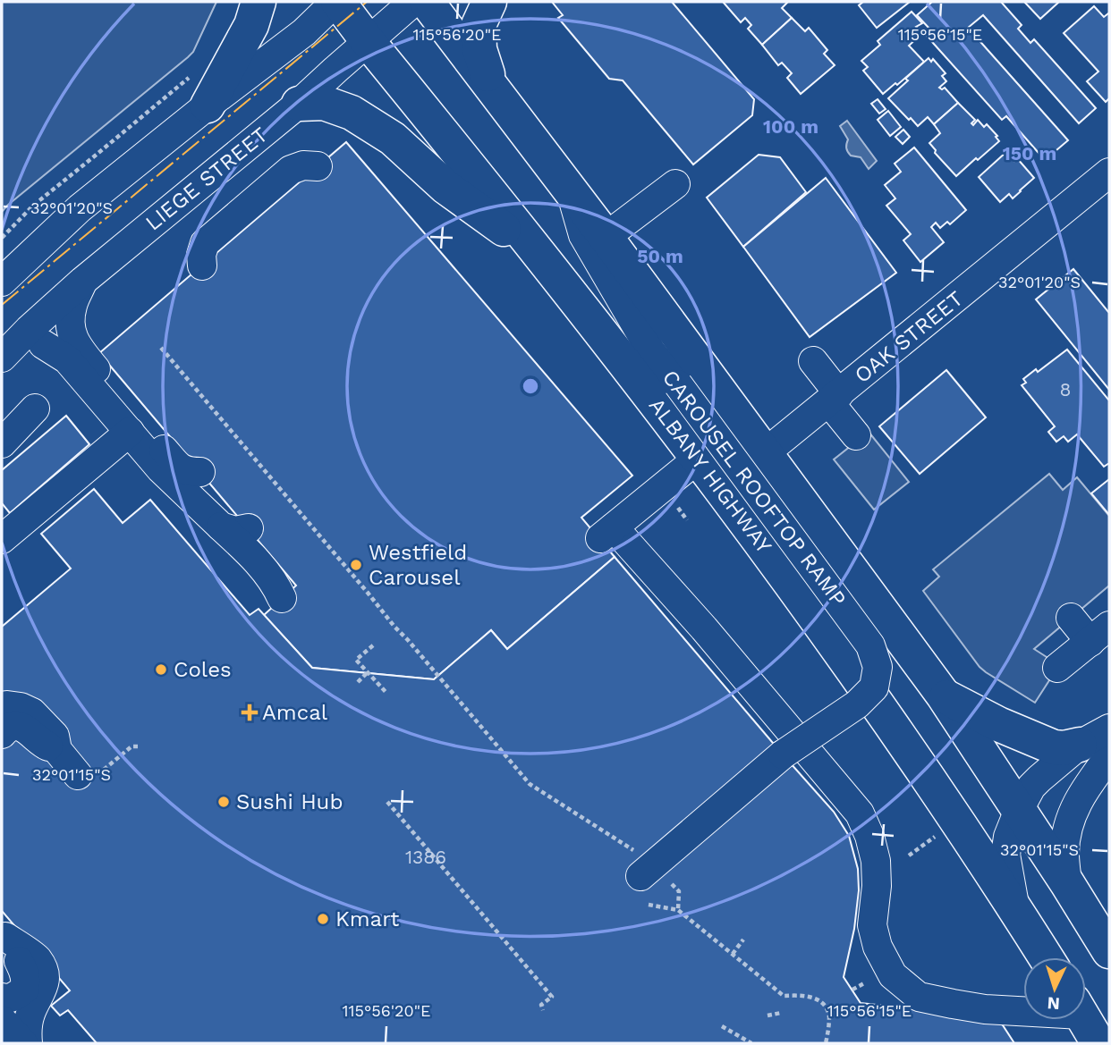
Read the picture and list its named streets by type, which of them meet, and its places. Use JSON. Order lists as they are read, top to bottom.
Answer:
{
  "streets": {
    "highway": ["ALBANY HIGHWAY"],
    "street": ["LIEGE STREET", "OAK STREET", "CAROUSEL ROOFTOP RAMP"]
  },
  "crossings": [
    ["LIEGE STREET", "ALBANY HIGHWAY"]
  ],
  "places": {
    "other": [
      "Westfield Carousel",
      "Coles",
      "Sushi Hub",
      "Kmart"
    ],
    "health": ["Amcal"]
  },
  "house_numbers": ["8", "1386"],
  "north": "bottom",
  "coordinates": [
    "115°56'20\"E",
    "115°56'15\"E",
    "32°01'20\"S",
    "32°01'15\"S"
  ],
  "rings": ["100 m", "150 m", "50 m"]
}
